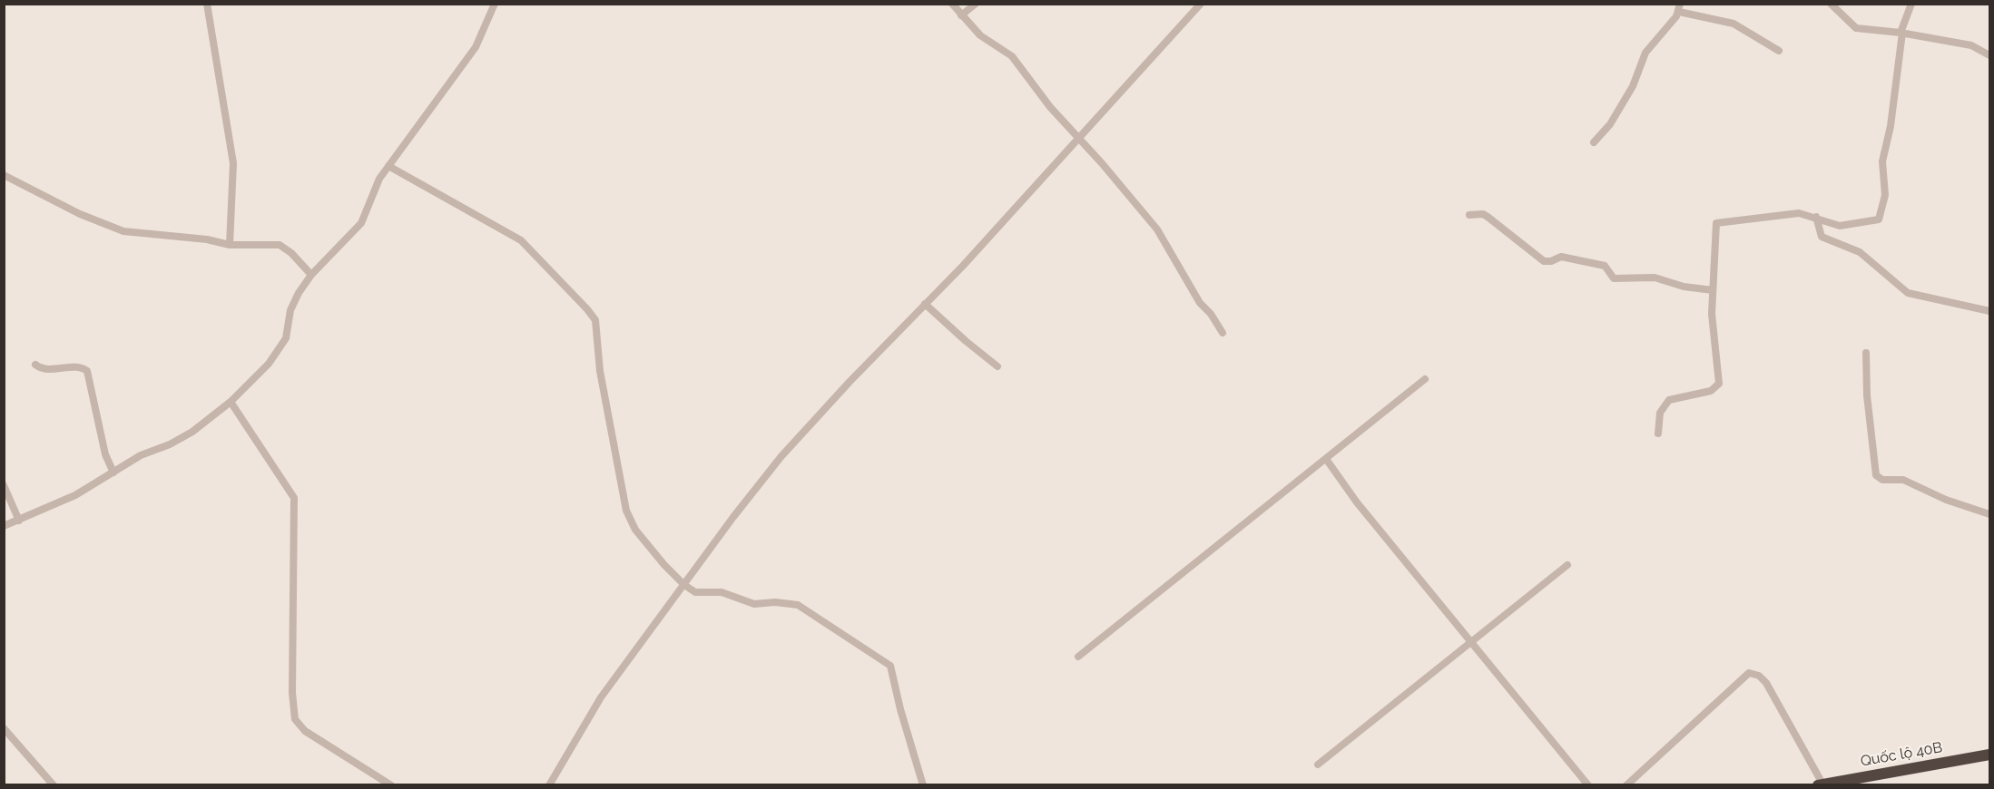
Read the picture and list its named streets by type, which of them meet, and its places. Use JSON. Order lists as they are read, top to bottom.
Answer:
{
  "streets": {
    "highway": ["Quốc lộ 40B"]
  }
}
